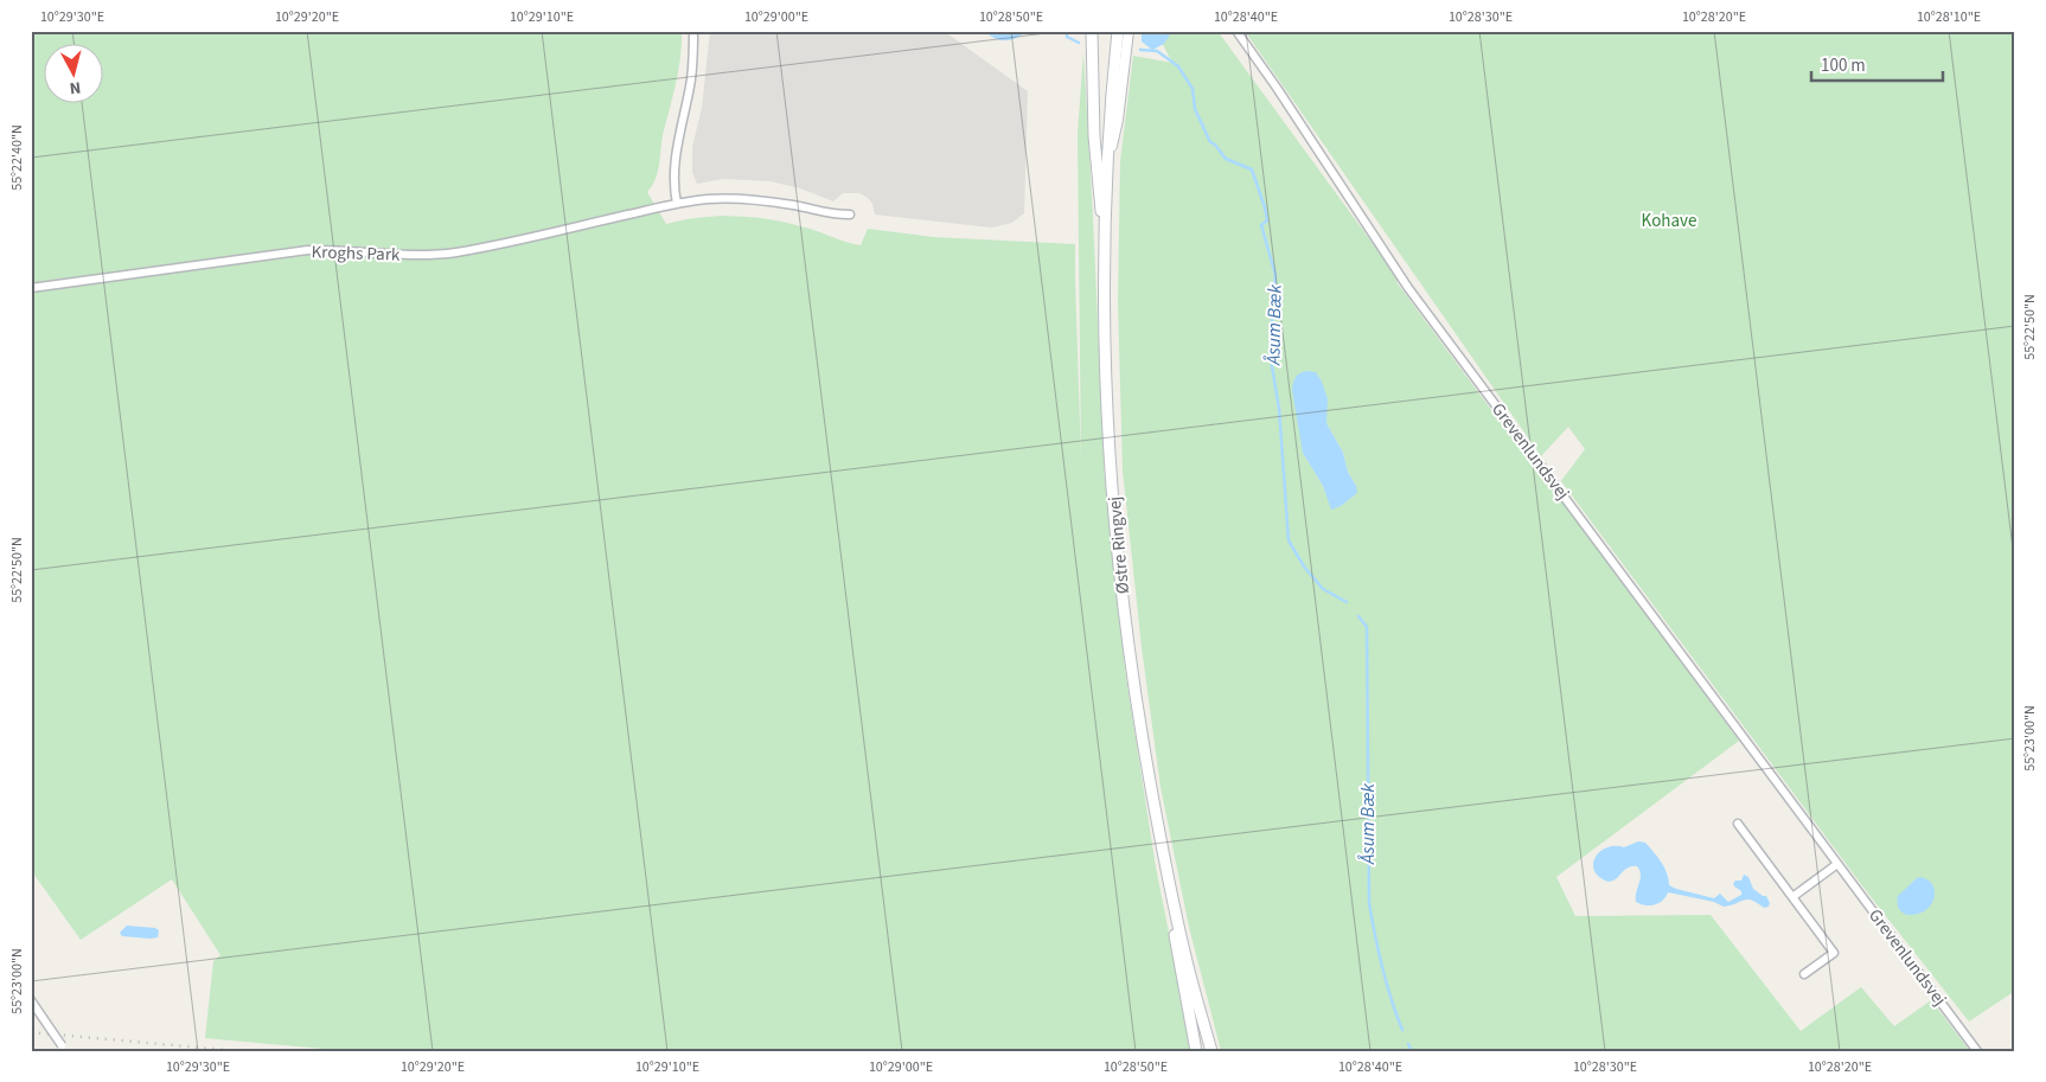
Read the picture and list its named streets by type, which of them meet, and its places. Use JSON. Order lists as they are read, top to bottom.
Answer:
{
  "streets": {
    "main road": ["Østre Ringvej"],
    "street": ["Kroghs Park", "Grevenlundsvej"]
  },
  "water": ["Åsum Bæk"],
  "parks": ["Kohave"],
  "scale_bar": "100 m",
  "north": "bottom",
  "coordinates": [
    "10°29'30\"E",
    "10°29'20\"E",
    "10°29'10\"E",
    "10°29'00\"E",
    "10°28'50\"E",
    "10°28'40\"E",
    "10°28'30\"E",
    "10°28'20\"E",
    "10°28'10\"E",
    "55°22'40\"N",
    "55°22'50\"N",
    "55°23'00\"N"
  ]
}
